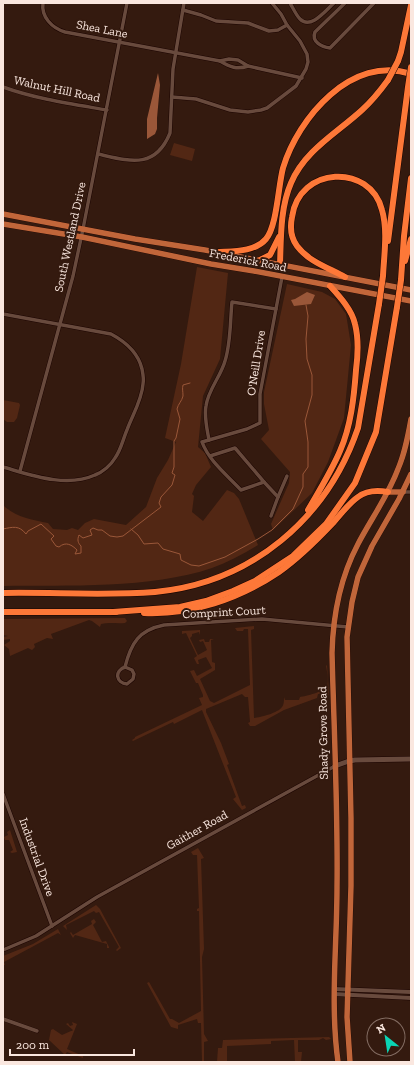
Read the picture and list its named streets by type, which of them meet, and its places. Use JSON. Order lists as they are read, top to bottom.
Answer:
{
  "streets": {
    "main road": [
      "Frederick Road",
      "O'Neill Drive",
      "Shady Grove Road",
      "Gaither Road"
    ],
    "street": [
      "Shea Lane",
      "Walnut Hill Road",
      "South Westland Drive",
      "Comprint Court",
      "Industrial Drive"
    ]
  },
  "crossings": [
    ["Shea Lane", "South Westland Drive"],
    ["Walnut Hill Road", "South Westland Drive"],
    ["South Westland Drive", "Frederick Road"],
    ["Frederick Road", "O'Neill Drive"],
    ["Comprint Court", "Shady Grove Road"],
    ["Shady Grove Road", "Gaither Road"],
    ["Gaither Road", "Industrial Drive"]
  ],
  "scale_bar": "200 m",
  "north": "top left"
}
